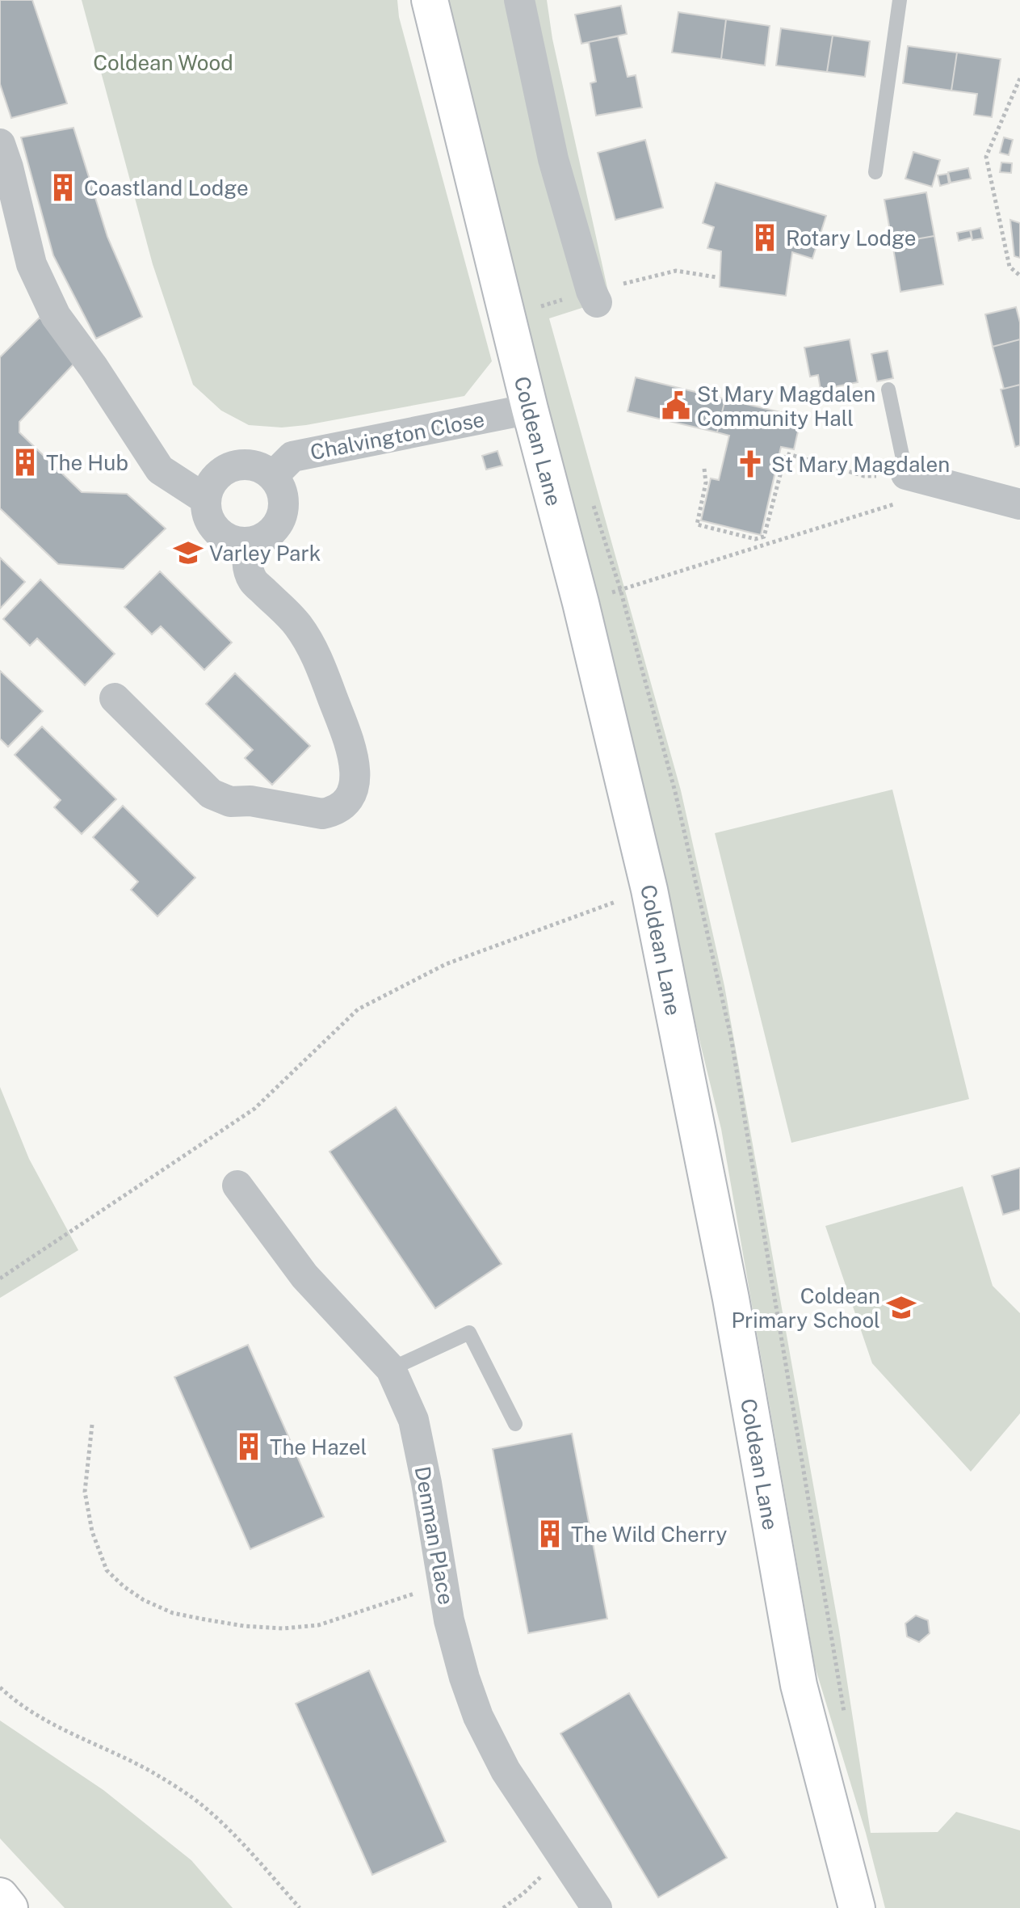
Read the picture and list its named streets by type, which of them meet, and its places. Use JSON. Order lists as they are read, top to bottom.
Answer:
{
  "streets": {
    "main road": ["Coldean Lane"],
    "street": ["Chalvington Close", "Denman Place"]
  },
  "crossings": [
    ["Chalvington Close", "Coldean Lane"]
  ],
  "parks": ["Coldean Wood"],
  "places": {
    "building": [
      "Coastland Lodge",
      "Rotary Lodge",
      "The Hub",
      "The Hazel",
      "The Wild Cherry"
    ],
    "public building": ["St Mary Magdalen Community Hall"],
    "church": ["St Mary Magdalen"],
    "school or university": ["Varley Park", "Coldean Primary School"]
  }
}
